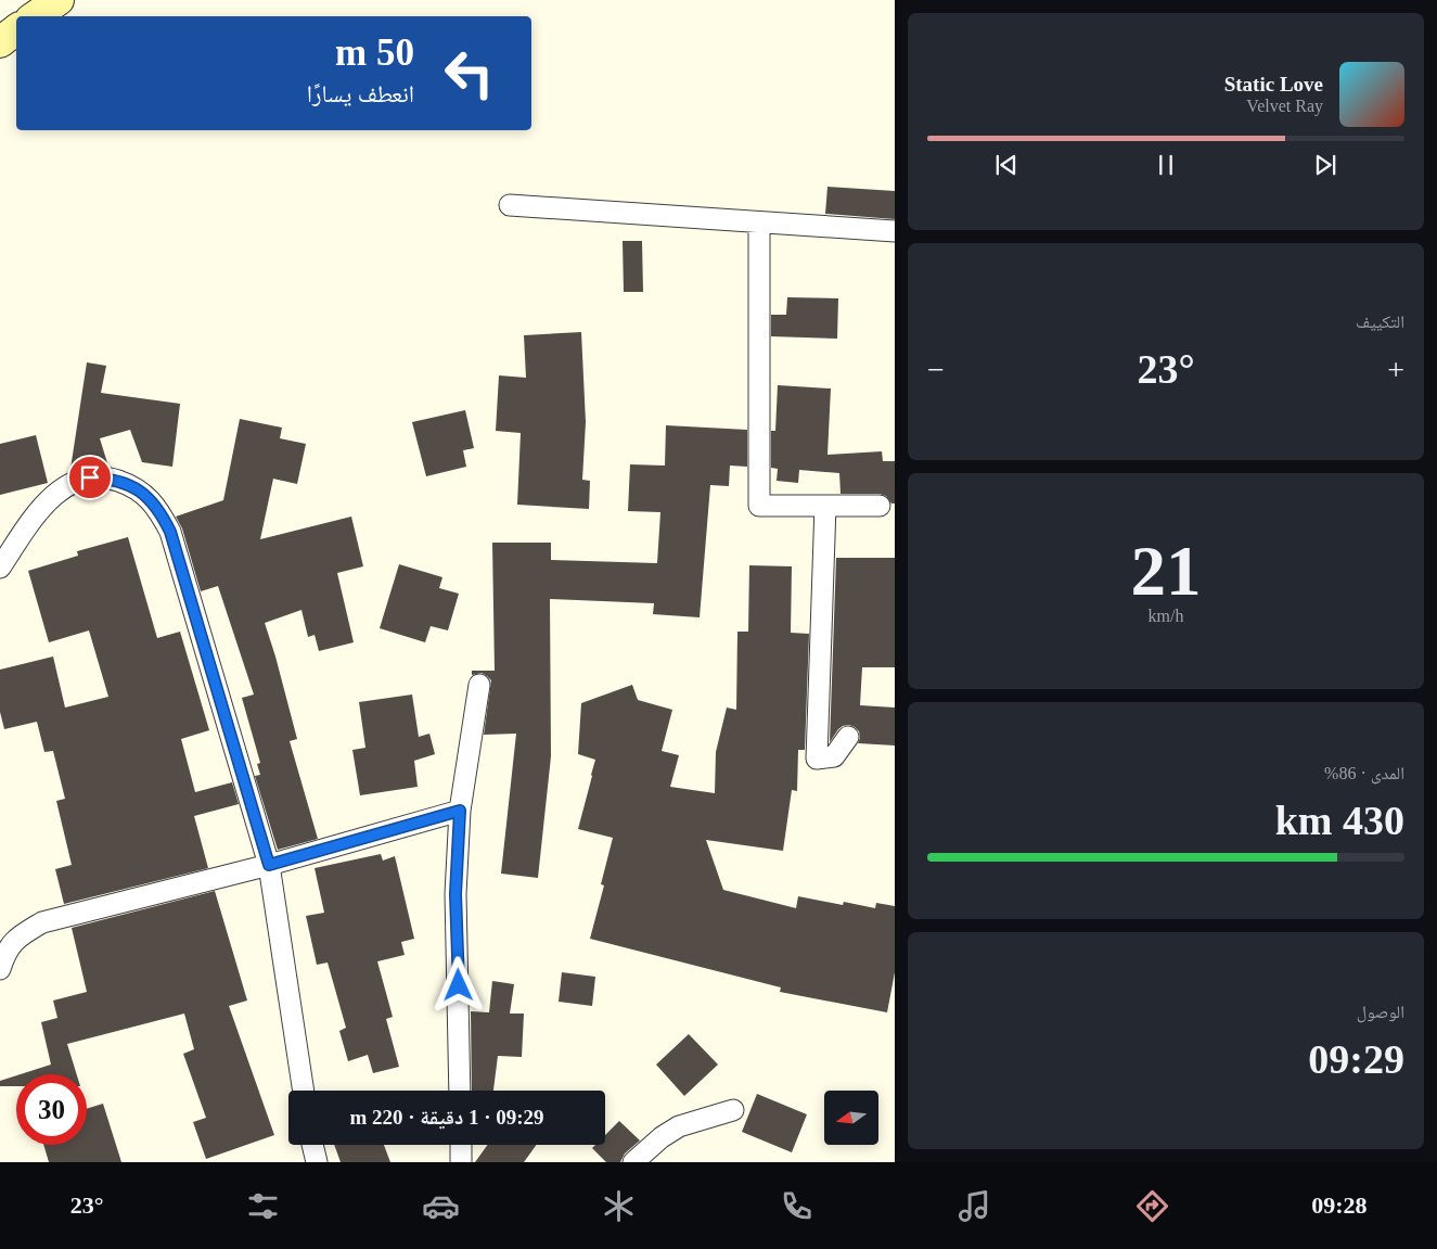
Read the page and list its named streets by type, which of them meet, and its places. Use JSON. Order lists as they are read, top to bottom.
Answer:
{
  "north": "left",
  "page": {
    "turn": ["50 m", "انعطف يسارًا"],
    "song": ["Static Love", "Velvet Ray"],
    "tile": [
      "التكييف",
      ["21", "km/h"],
      ["المدى · 86%", "430 km"],
      ["الوصول", "09:29"]
    ],
    "heat": ["−", "23°", "+"],
    "limit": "30",
    "trip": "09:29 · 1 دقيقة · 220 m",
    "tabs": ["09:28", "23°"]
  }
}
